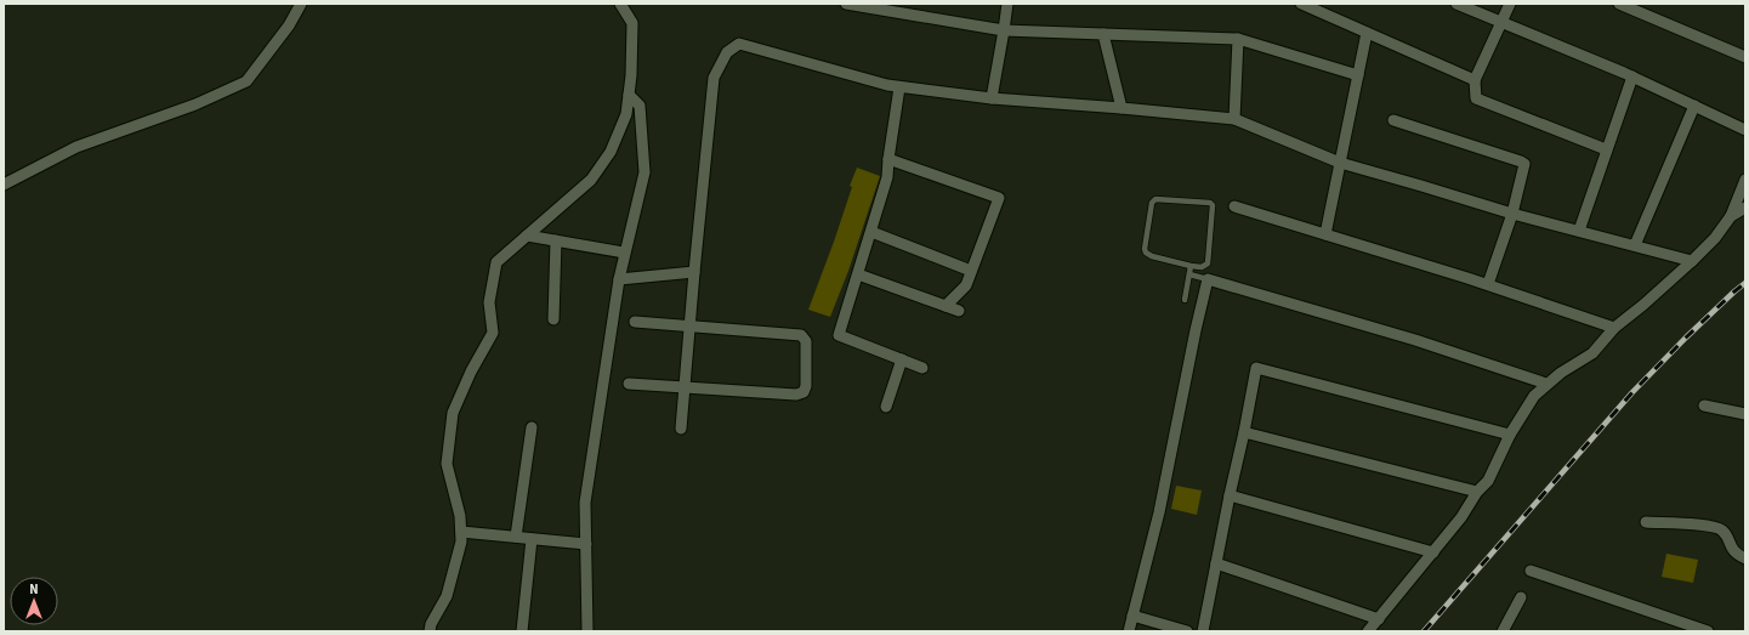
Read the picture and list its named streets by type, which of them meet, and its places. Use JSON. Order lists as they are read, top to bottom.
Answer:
{
  "north": "top"
}
